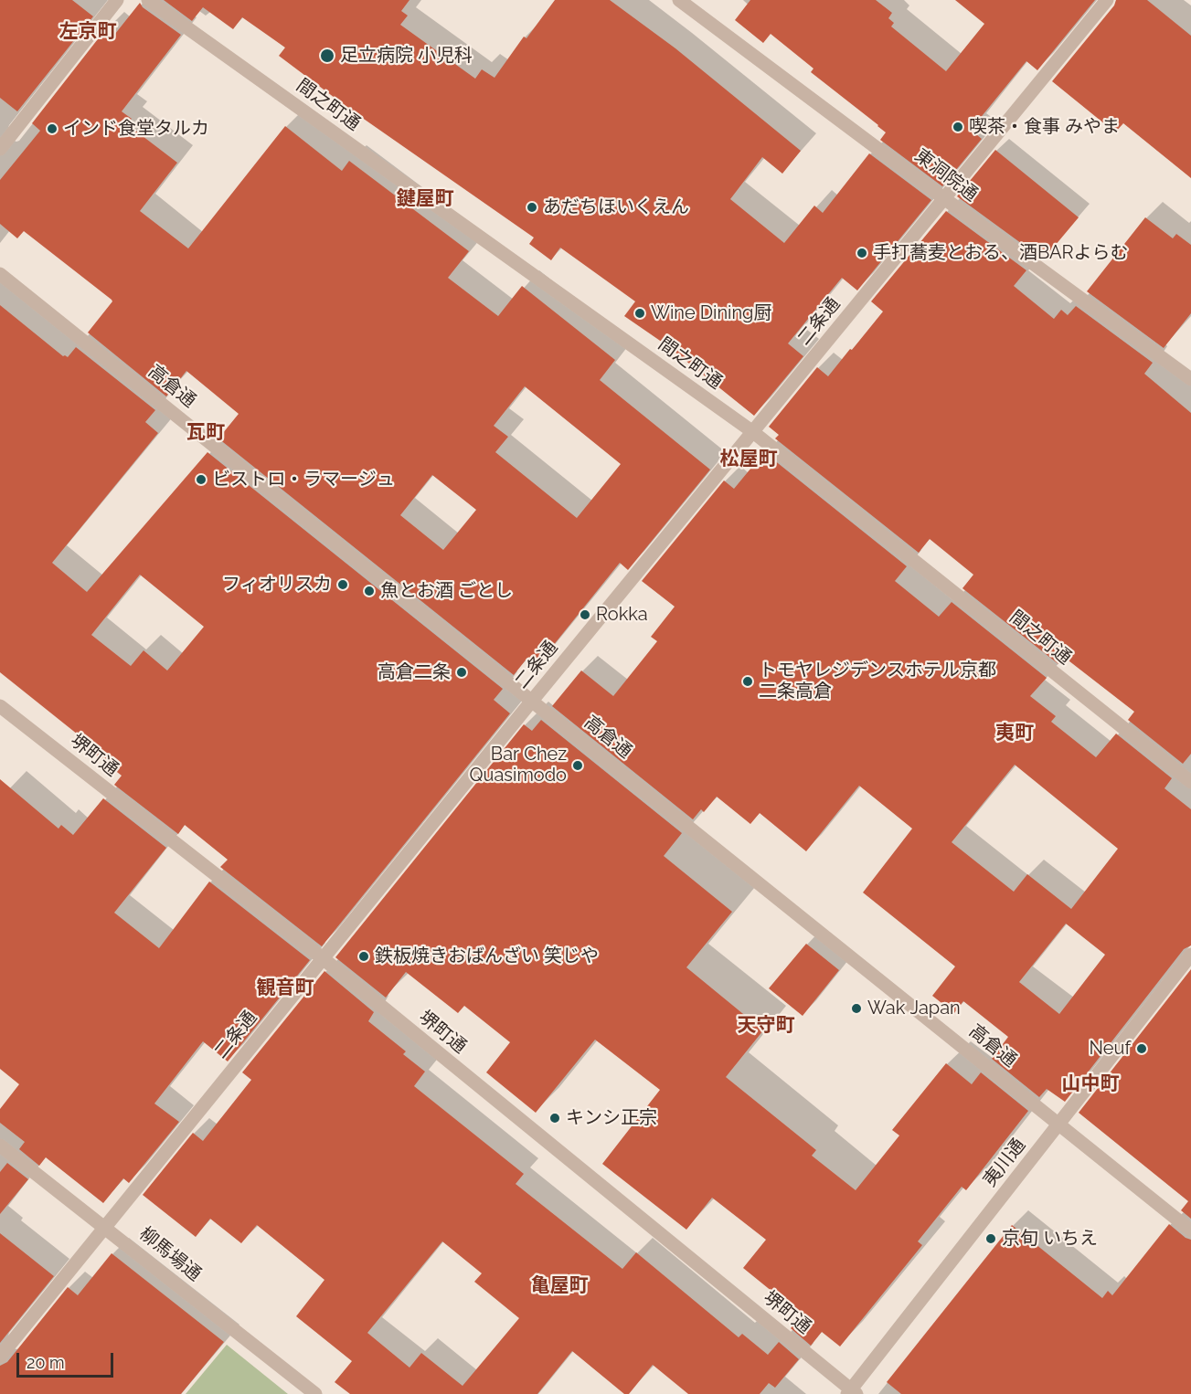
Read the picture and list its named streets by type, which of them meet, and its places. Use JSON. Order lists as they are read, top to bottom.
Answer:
{
  "streets": {
    "street": [
      "間之町通",
      "東洞院通",
      "二条通",
      "高倉通",
      "堺町通",
      "夷川通",
      "柳馬場通"
    ]
  },
  "crossings": [
    ["間之町通", "二条通"],
    ["東洞院通", "二条通"],
    ["二条通", "高倉通"],
    ["二条通", "堺町通"],
    ["二条通", "柳馬場通"],
    ["高倉通", "夷川通"],
    ["堺町通", "夷川通"]
  ],
  "districts": [
    "左京町",
    "鍵屋町",
    "瓦町",
    "松屋町",
    "夷町",
    "観音町",
    "天守町",
    "山中町",
    "亀屋町"
  ],
  "places": [
    "足立病院 小児科",
    "喫茶・食事 みやま",
    "インド食堂タルカ",
    "あだちほいくえん",
    "手打蕎麦とおる、酒BARよらむ",
    "Wine Dining厨",
    "ビストロ・ラマージュ",
    "フィオリスカ",
    "魚とお酒 ごとし",
    "Rokka",
    "高倉二条",
    "トモヤレジデンスホテル京都 二条高倉",
    "Bar Chez Quasimodo",
    "鉄板焼きおばんざい 笑じや",
    "Wak Japan",
    "Neuf",
    "キンシ正宗",
    "京旬 いちえ"
  ],
  "scale_bar": "20 m"
}
